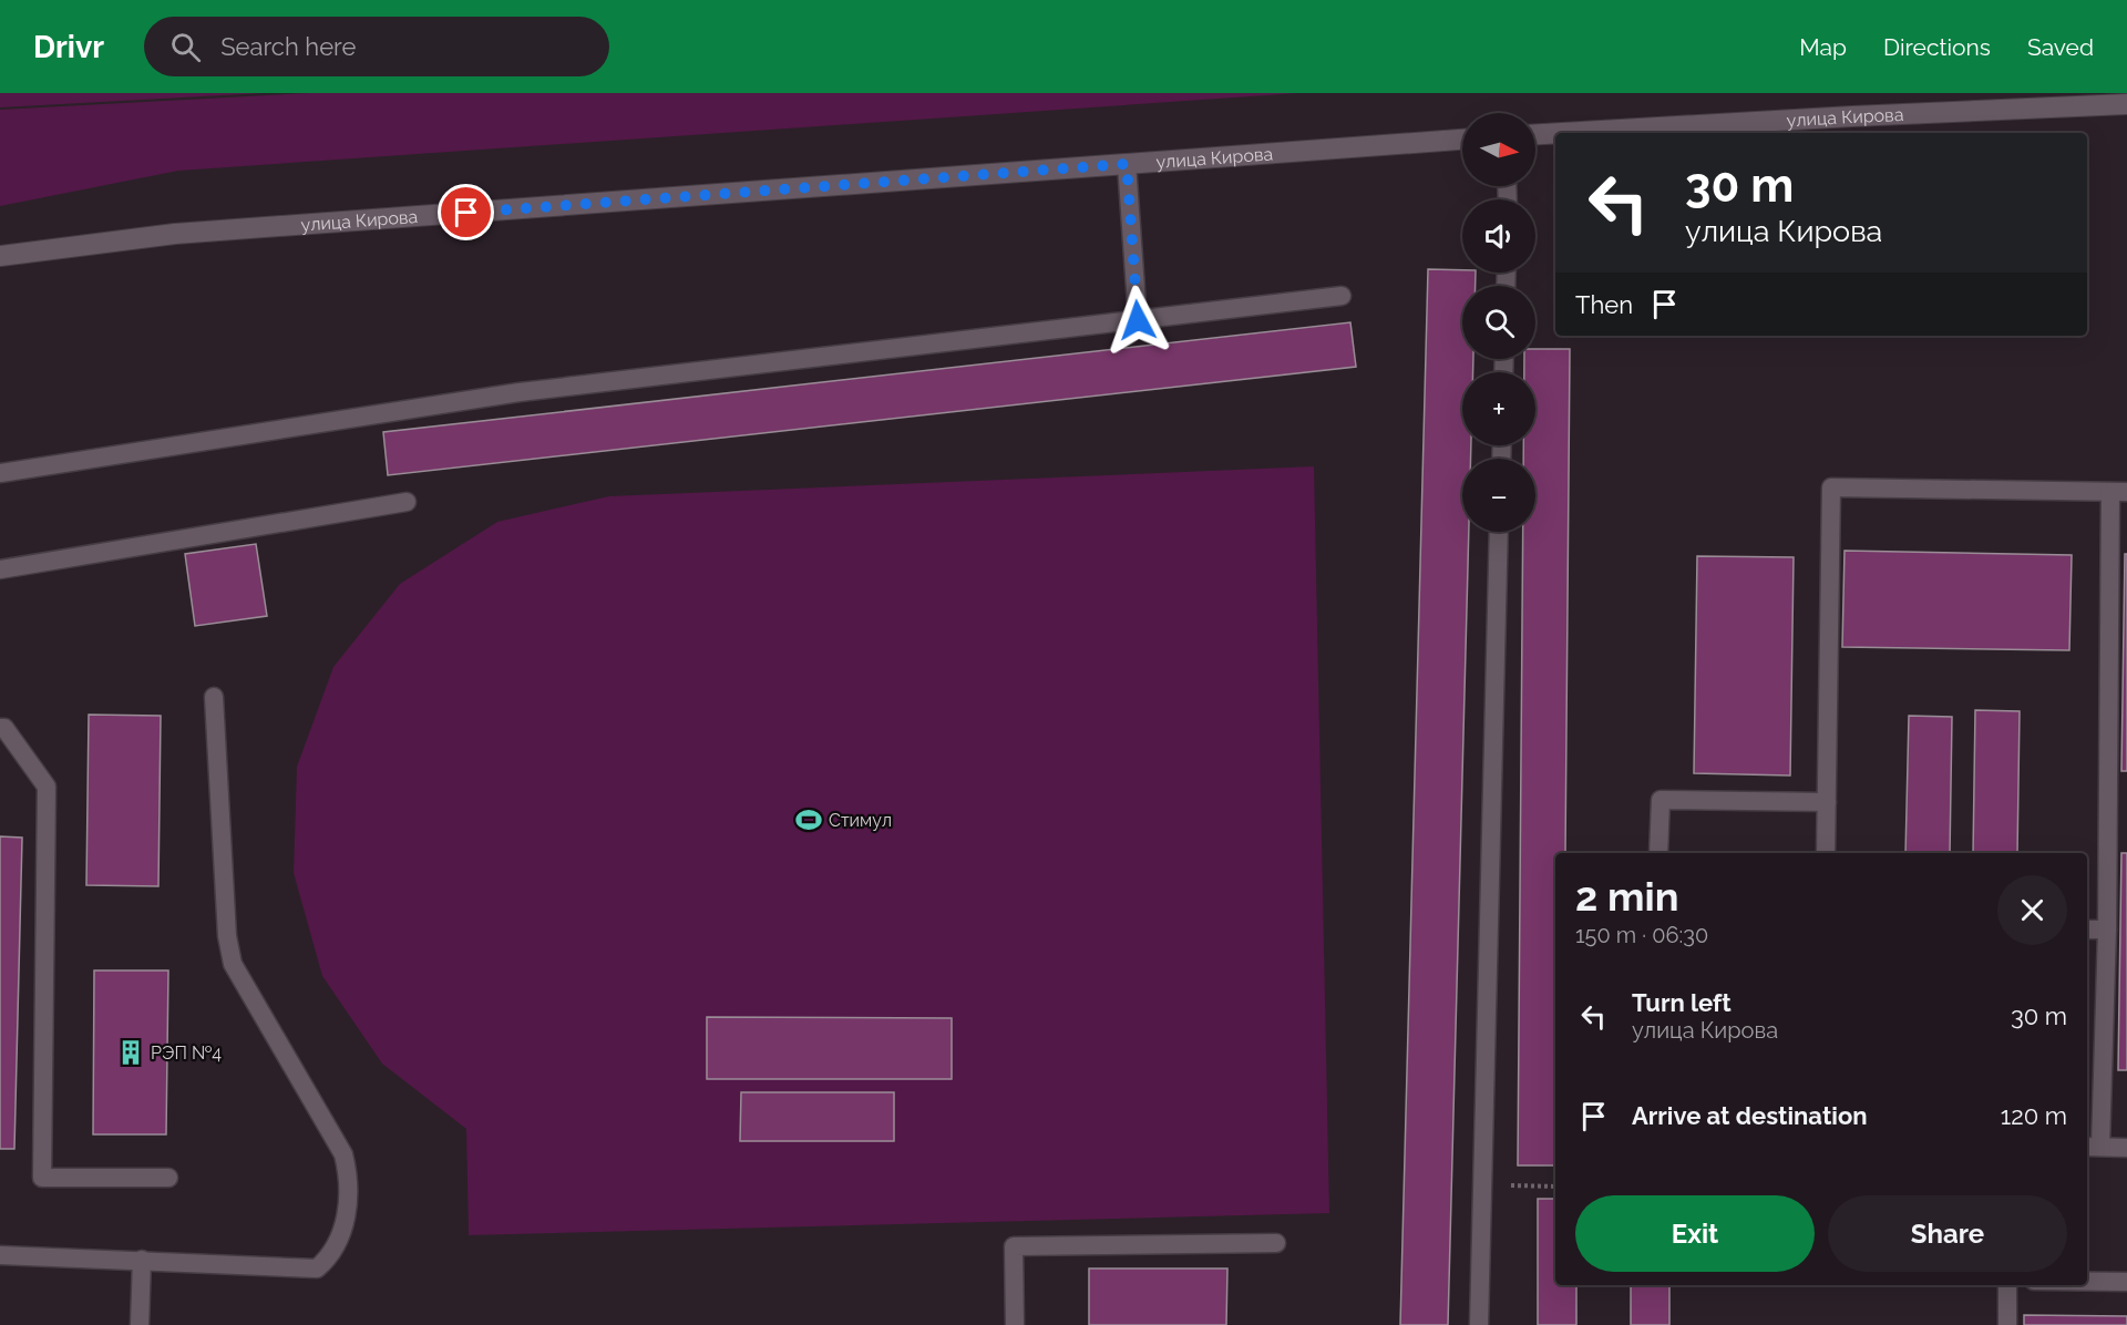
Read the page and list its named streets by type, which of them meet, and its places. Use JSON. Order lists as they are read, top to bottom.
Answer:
{
  "streets": {
    "main road": ["улица Кирова"]
  },
  "places": {
    "sports": ["Стимул"],
    "building": ["РЭП №4"]
  },
  "north": "right",
  "page": {
    "header": "Drivr",
    "search": "Search here",
    "nav": ["Map", "Directions", "Saved"],
    "map_buttons": ["+", "−"],
    "turn": ["30 m", "улица Кирова"],
    "then": "Then",
    "heading": ["2 min", "150 m · 06:30"],
    "list": [
      {
        "name": "Turn left",
        "note": "улица Кирова",
        "value": "30 m"
      },
      {
        "name": "Arrive at destination",
        "value": "120 m"
      }
    ],
    "buttons": ["Exit", "Share"]
  }
}
